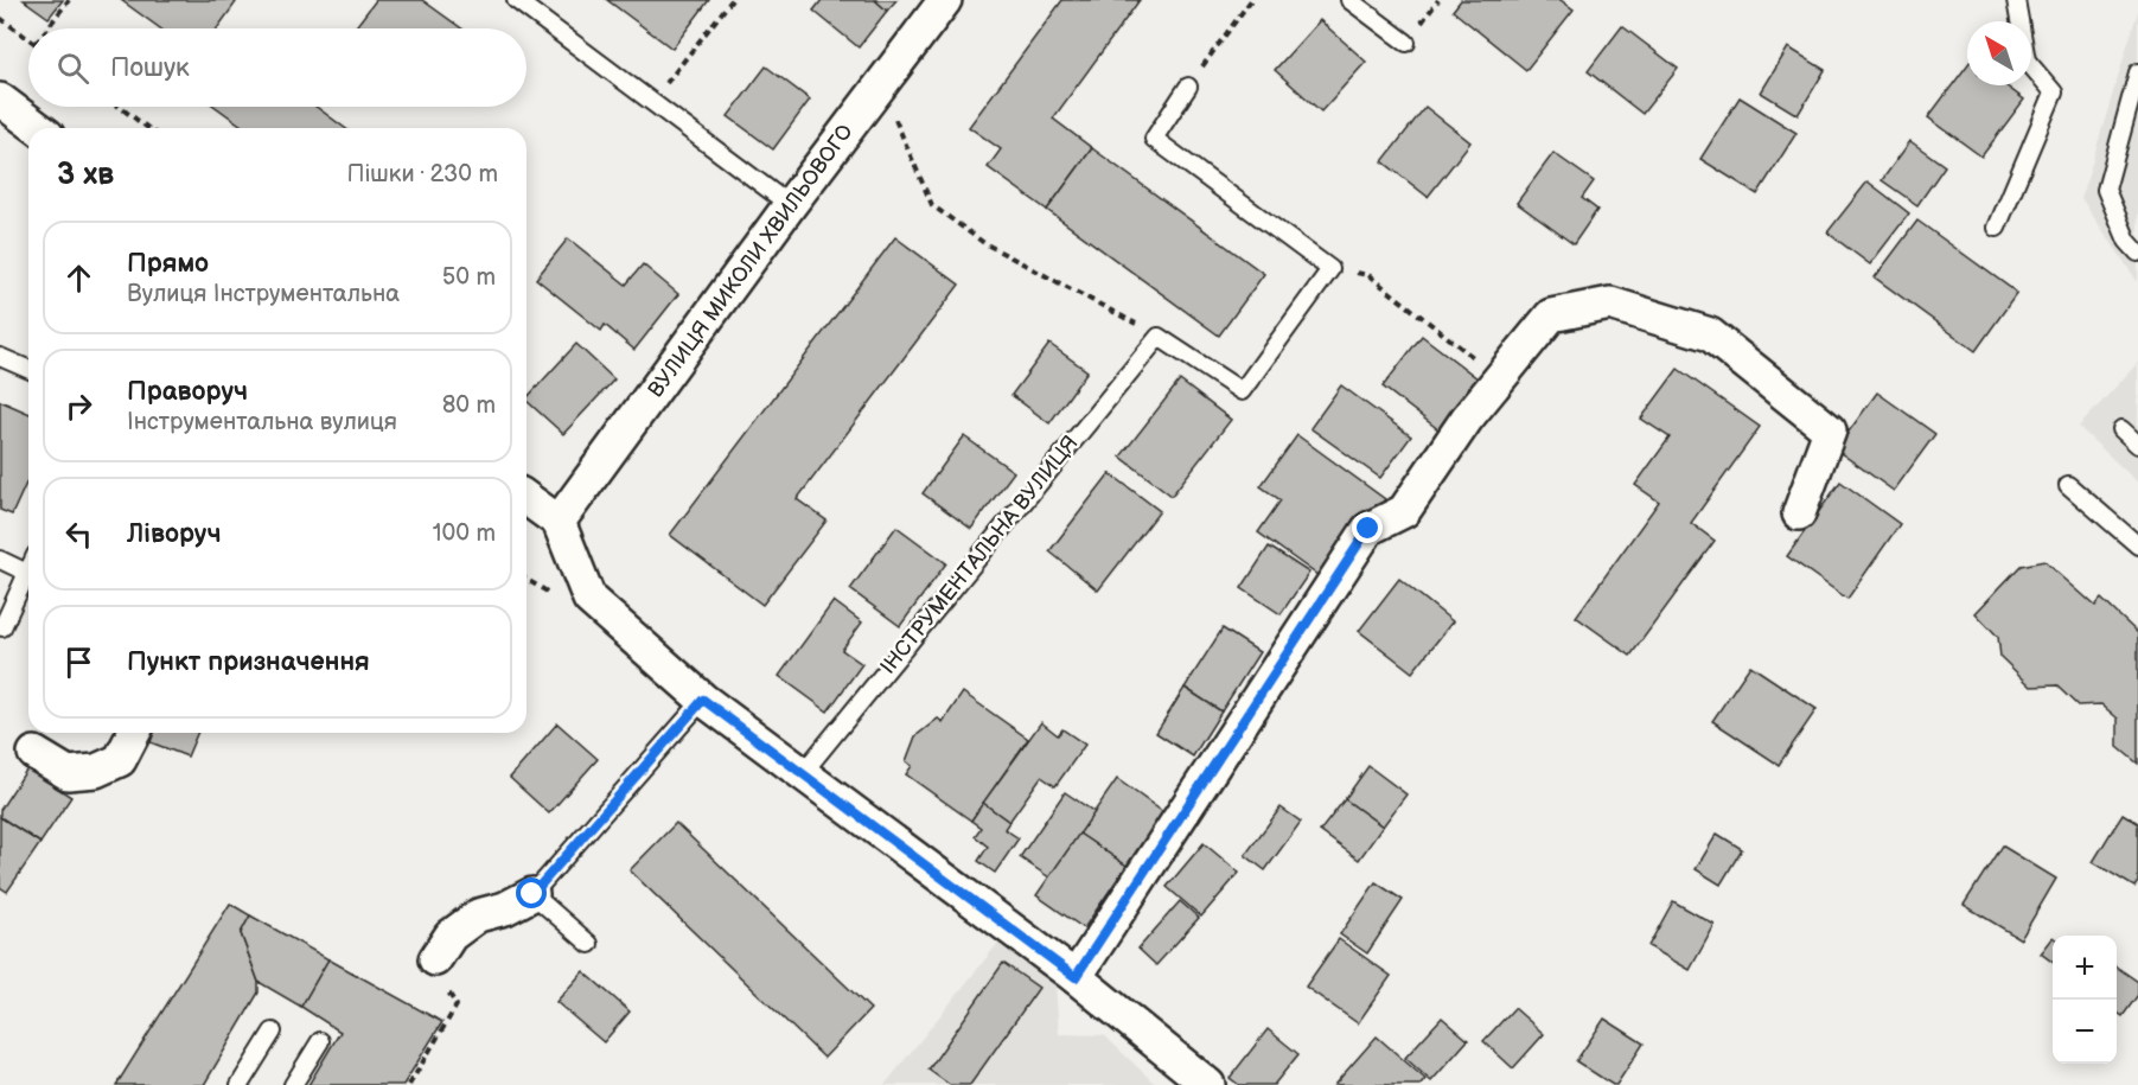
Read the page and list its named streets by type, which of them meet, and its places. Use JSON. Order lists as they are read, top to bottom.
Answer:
{
  "streets": {
    "street": ["ВУЛИЦЯ МИКОЛИ ХВИЛЬОВОГО"],
    "lane": ["ІНСТРУМЕНТАЛЬНА ВУЛИЦЯ"]
  },
  "north": "top left",
  "page": {
    "search": "Пошук",
    "heading": ["3 хв", "Пішки · 230 m"],
    "list": [
      ["Прямо", "Вулиця Інструментальна", "50 m"],
      ["Праворуч", "Інструментальна вулиця", "80 m"],
      ["Ліворуч", "100 m"],
      "Пункт призначення"
    ],
    "map_buttons": ["+", "−"]
  }
}
